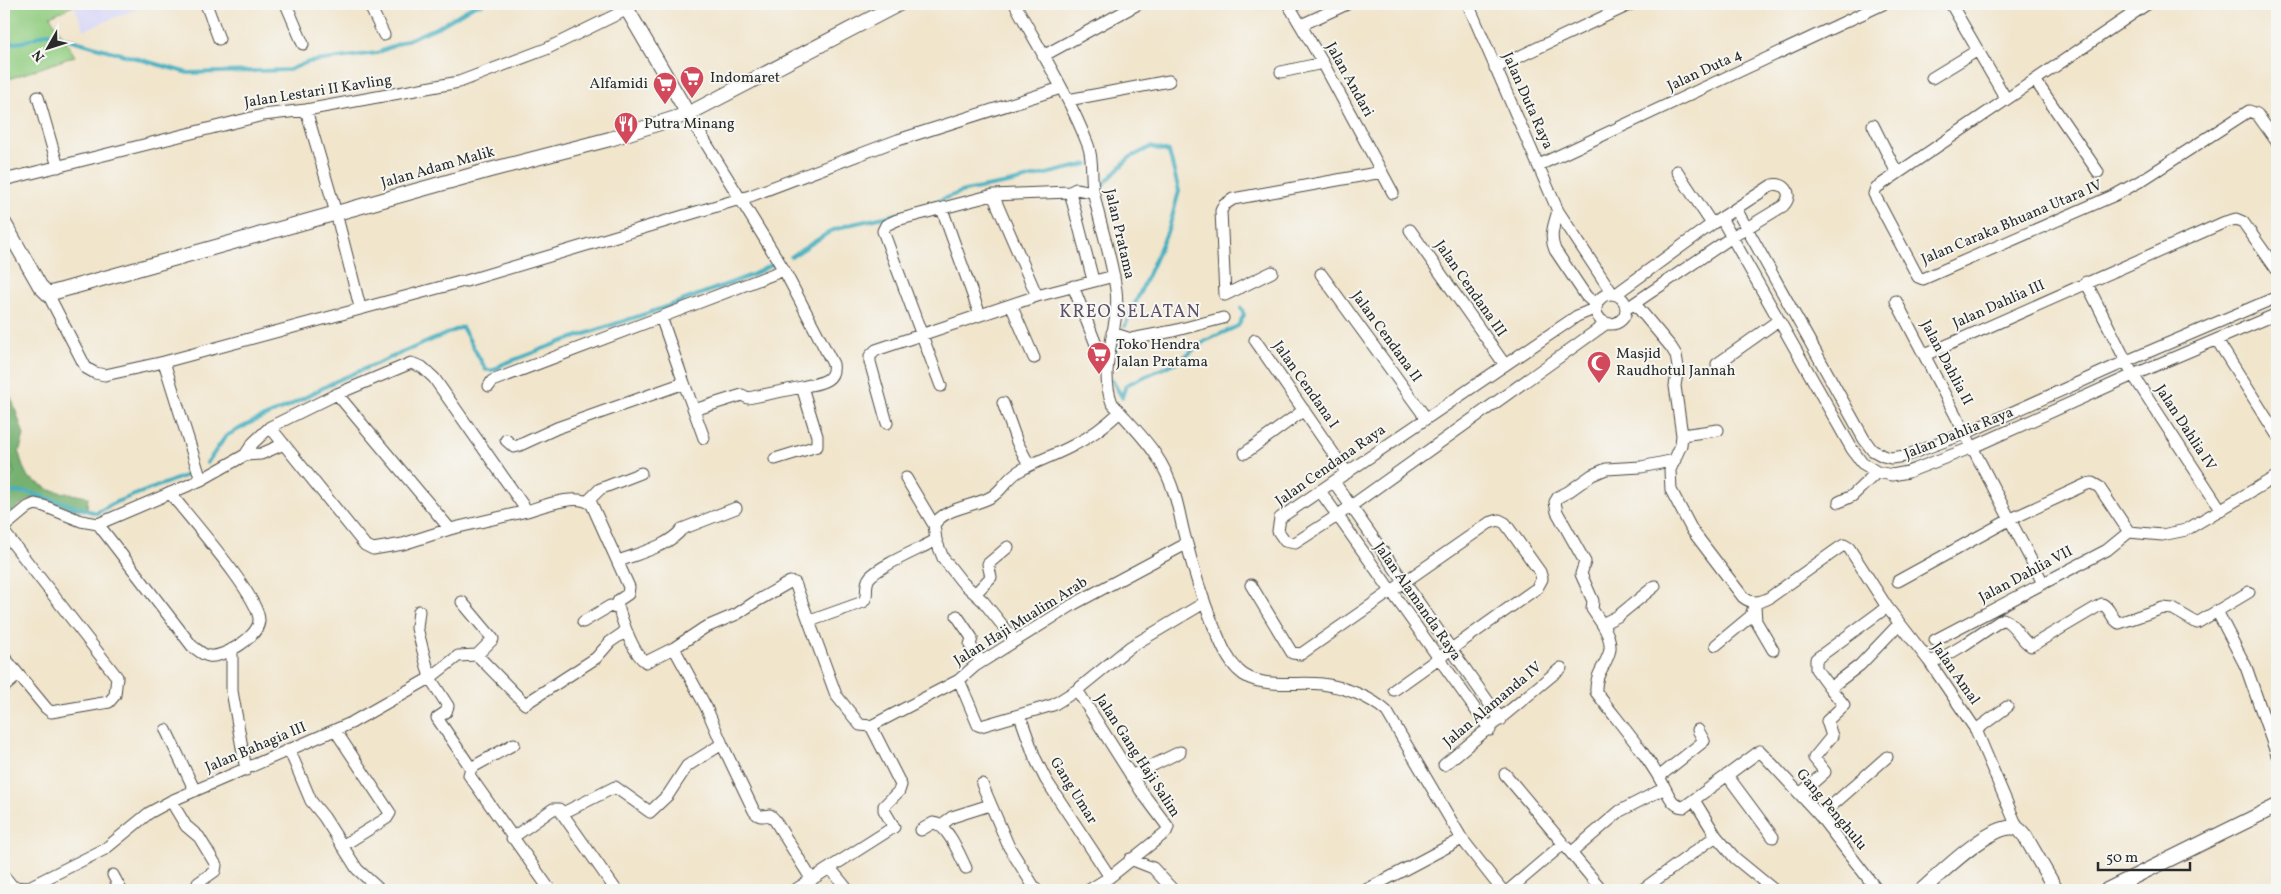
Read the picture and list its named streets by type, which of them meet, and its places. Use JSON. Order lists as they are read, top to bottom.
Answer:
{
  "streets": {
    "street": [
      "Jalan Duta 4",
      "Jalan Andari",
      "Jalan Lestari II Kavling",
      "Jalan Duta Raya",
      "Jalan Adam Malik",
      "Jalan Caraka Bhuana Utara IV",
      "Jalan Pratama",
      "Jalan Cendana III",
      "Jalan Dahlia III",
      "Jalan Cendana II",
      "Jalan Dahlia II",
      "Jalan Cendana I",
      "Jalan Dahlia IV",
      "Jalan Dahlia Raya",
      "Jalan Cendana Raya",
      "Jalan Dahlia VII",
      "Jalan Alamanda Raya",
      "Jalan Haji Mualim Arab",
      "Jalan Amal",
      "Jalan Alamanda IV",
      "Jalan Bahagia III",
      "Jalan Gang Haji Salim",
      "Gang Umar",
      "Gang Penghulu"
    ]
  },
  "crossings": [
    ["Jalan Duta 4", "Jalan Duta Raya"],
    ["Jalan Duta Raya", "Jalan Cendana Raya"],
    ["Jalan Pratama", "Jalan Haji Mualim Arab"],
    ["Jalan Cendana III", "Jalan Cendana Raya"],
    ["Jalan Dahlia III", "Jalan Dahlia II"],
    ["Jalan Cendana II", "Jalan Cendana Raya"],
    ["Jalan Dahlia II", "Jalan Dahlia Raya"],
    ["Jalan Dahlia II", "Jalan Dahlia VII"],
    ["Jalan Cendana I", "Jalan Cendana Raya"],
    ["Jalan Dahlia IV", "Jalan Dahlia Raya"],
    ["Jalan Cendana Raya", "Jalan Alamanda Raya"],
    ["Jalan Alamanda Raya", "Jalan Alamanda IV"],
    ["Jalan Gang Haji Salim", "Gang Umar"]
  ],
  "districts": ["KREO SELATAN"],
  "places": {
    "supermarket": ["Indomaret", "Alfamidi", "Toko Hendra Jalan Pratama"],
    "restaurant": ["Putra Minang"],
    "mosque": ["Masjid Raudhotul Jannah"]
  },
  "scale_bar": "50 m",
  "north": "bottom left"
}
